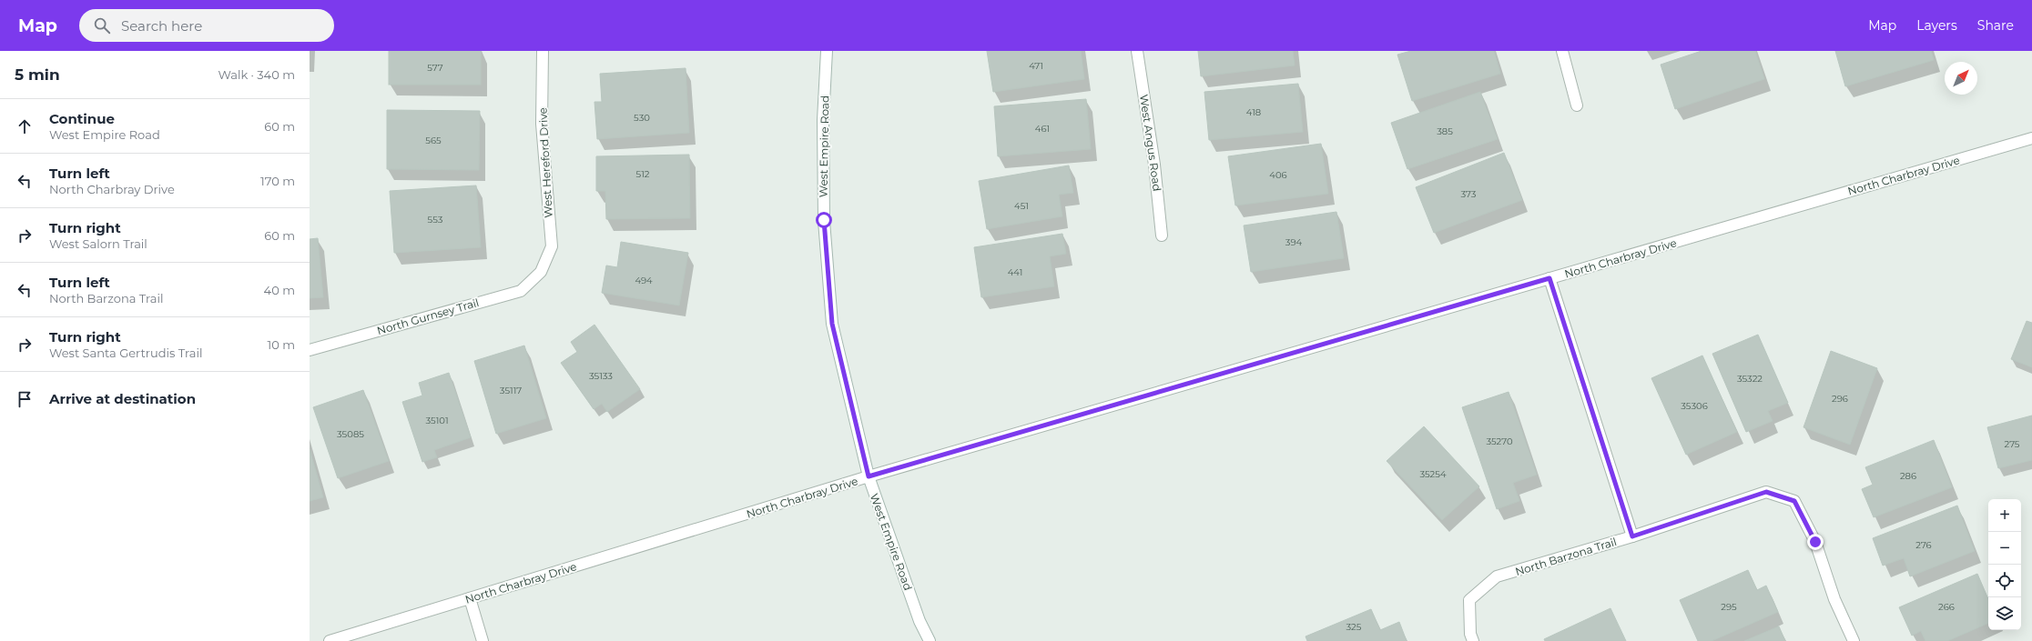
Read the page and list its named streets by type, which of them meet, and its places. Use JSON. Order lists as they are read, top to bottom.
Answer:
{
  "streets": {
    "street": [
      "West Angus Road",
      "West Empire Road",
      "West Hereford Drive",
      "North Charbray Drive",
      "North Gurnsey Trail",
      "North Barzona Trail"
    ]
  },
  "crossings": [
    ["West Empire Road", "North Charbray Drive"],
    ["West Hereford Drive", "North Gurnsey Trail"]
  ],
  "house_numbers": [
    "471",
    "577",
    "418",
    "530",
    "461",
    "385",
    "565",
    "512",
    "406",
    "373",
    "451",
    "553",
    "394",
    "441",
    "494",
    "35133",
    "35322",
    "35117",
    "296",
    "35306",
    "35101",
    "35085",
    "35270",
    "275",
    "35254",
    "286",
    "276",
    "295",
    "266",
    "325"
  ],
  "north": "top right",
  "page": {
    "header": "Map",
    "search": "Search here",
    "nav": ["Map", "Layers", "Share"],
    "heading": ["5 min", "Walk · 340 m"],
    "list": [
      ["Continue", "West Empire Road", "60 m"],
      ["Turn left", "North Charbray Drive", "170 m"],
      ["Turn right", "West Salorn Trail", "60 m"],
      ["Turn left", "North Barzona Trail", "40 m"],
      ["Turn right", "West Santa Gertrudis Trail", "10 m"],
      "Arrive at destination"
    ],
    "map_buttons": ["+", "−"]
  }
}
